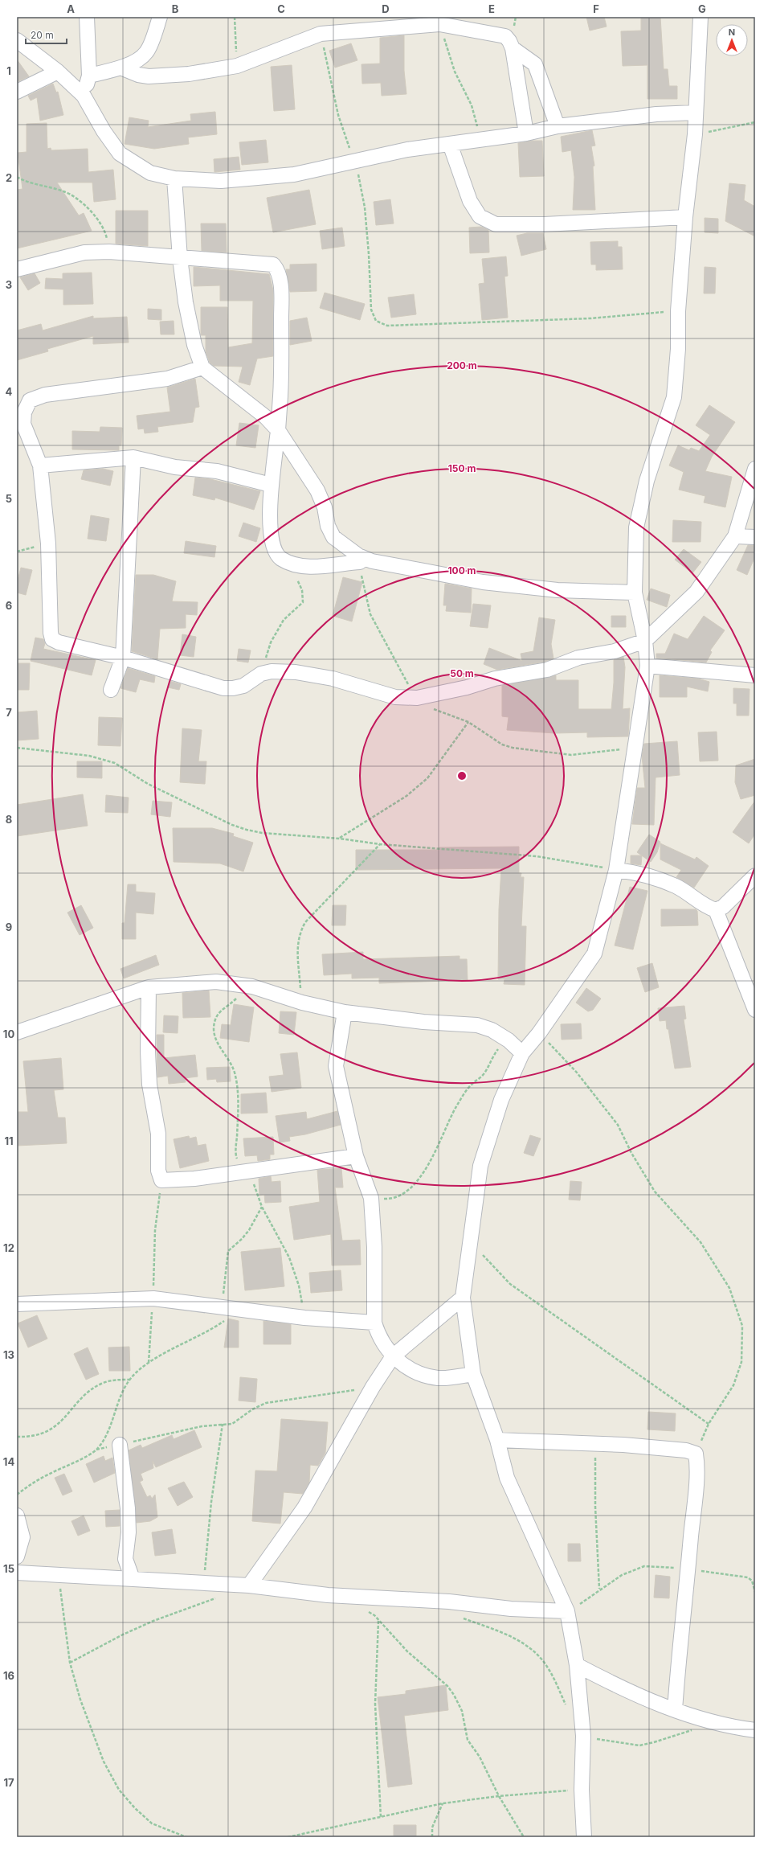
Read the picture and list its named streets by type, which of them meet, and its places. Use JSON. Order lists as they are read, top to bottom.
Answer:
{
  "scale_bar": "20 m",
  "north": "top",
  "grid": {
    "columns": [
      "A",
      "B",
      "C",
      "D",
      "E",
      "F",
      "G"
    ],
    "rows": [
      "1",
      "2",
      "3",
      "4",
      "5",
      "6",
      "7",
      "8",
      "9",
      "10",
      "11",
      "12",
      "13",
      "14",
      "15",
      "16",
      "17"
    ]
  },
  "rings": [
    "200 m",
    "150 m",
    "100 m",
    "50 m"
  ]
}
